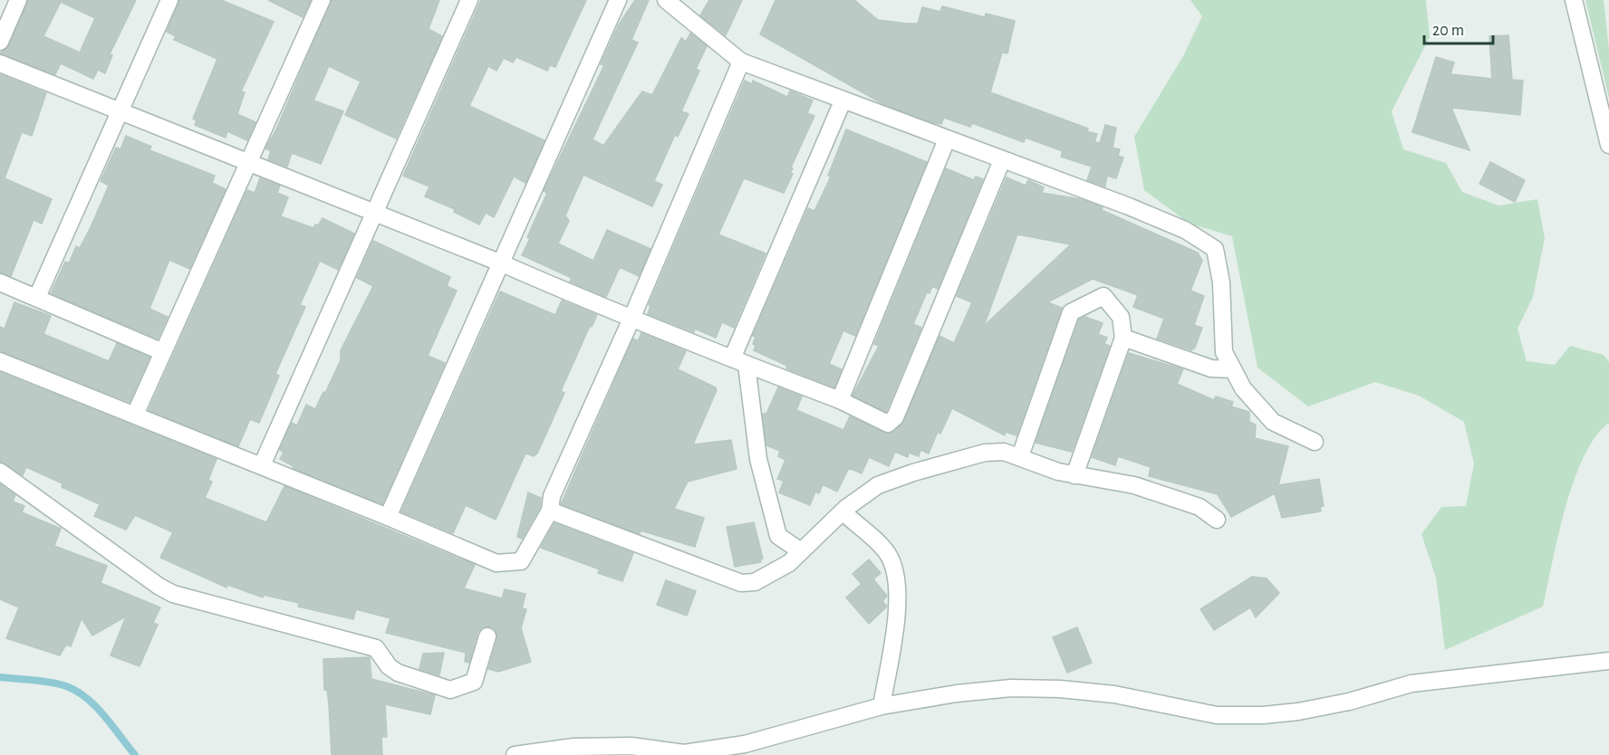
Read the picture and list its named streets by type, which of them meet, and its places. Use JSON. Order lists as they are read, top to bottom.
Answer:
{
  "scale_bar": "20 m"
}
